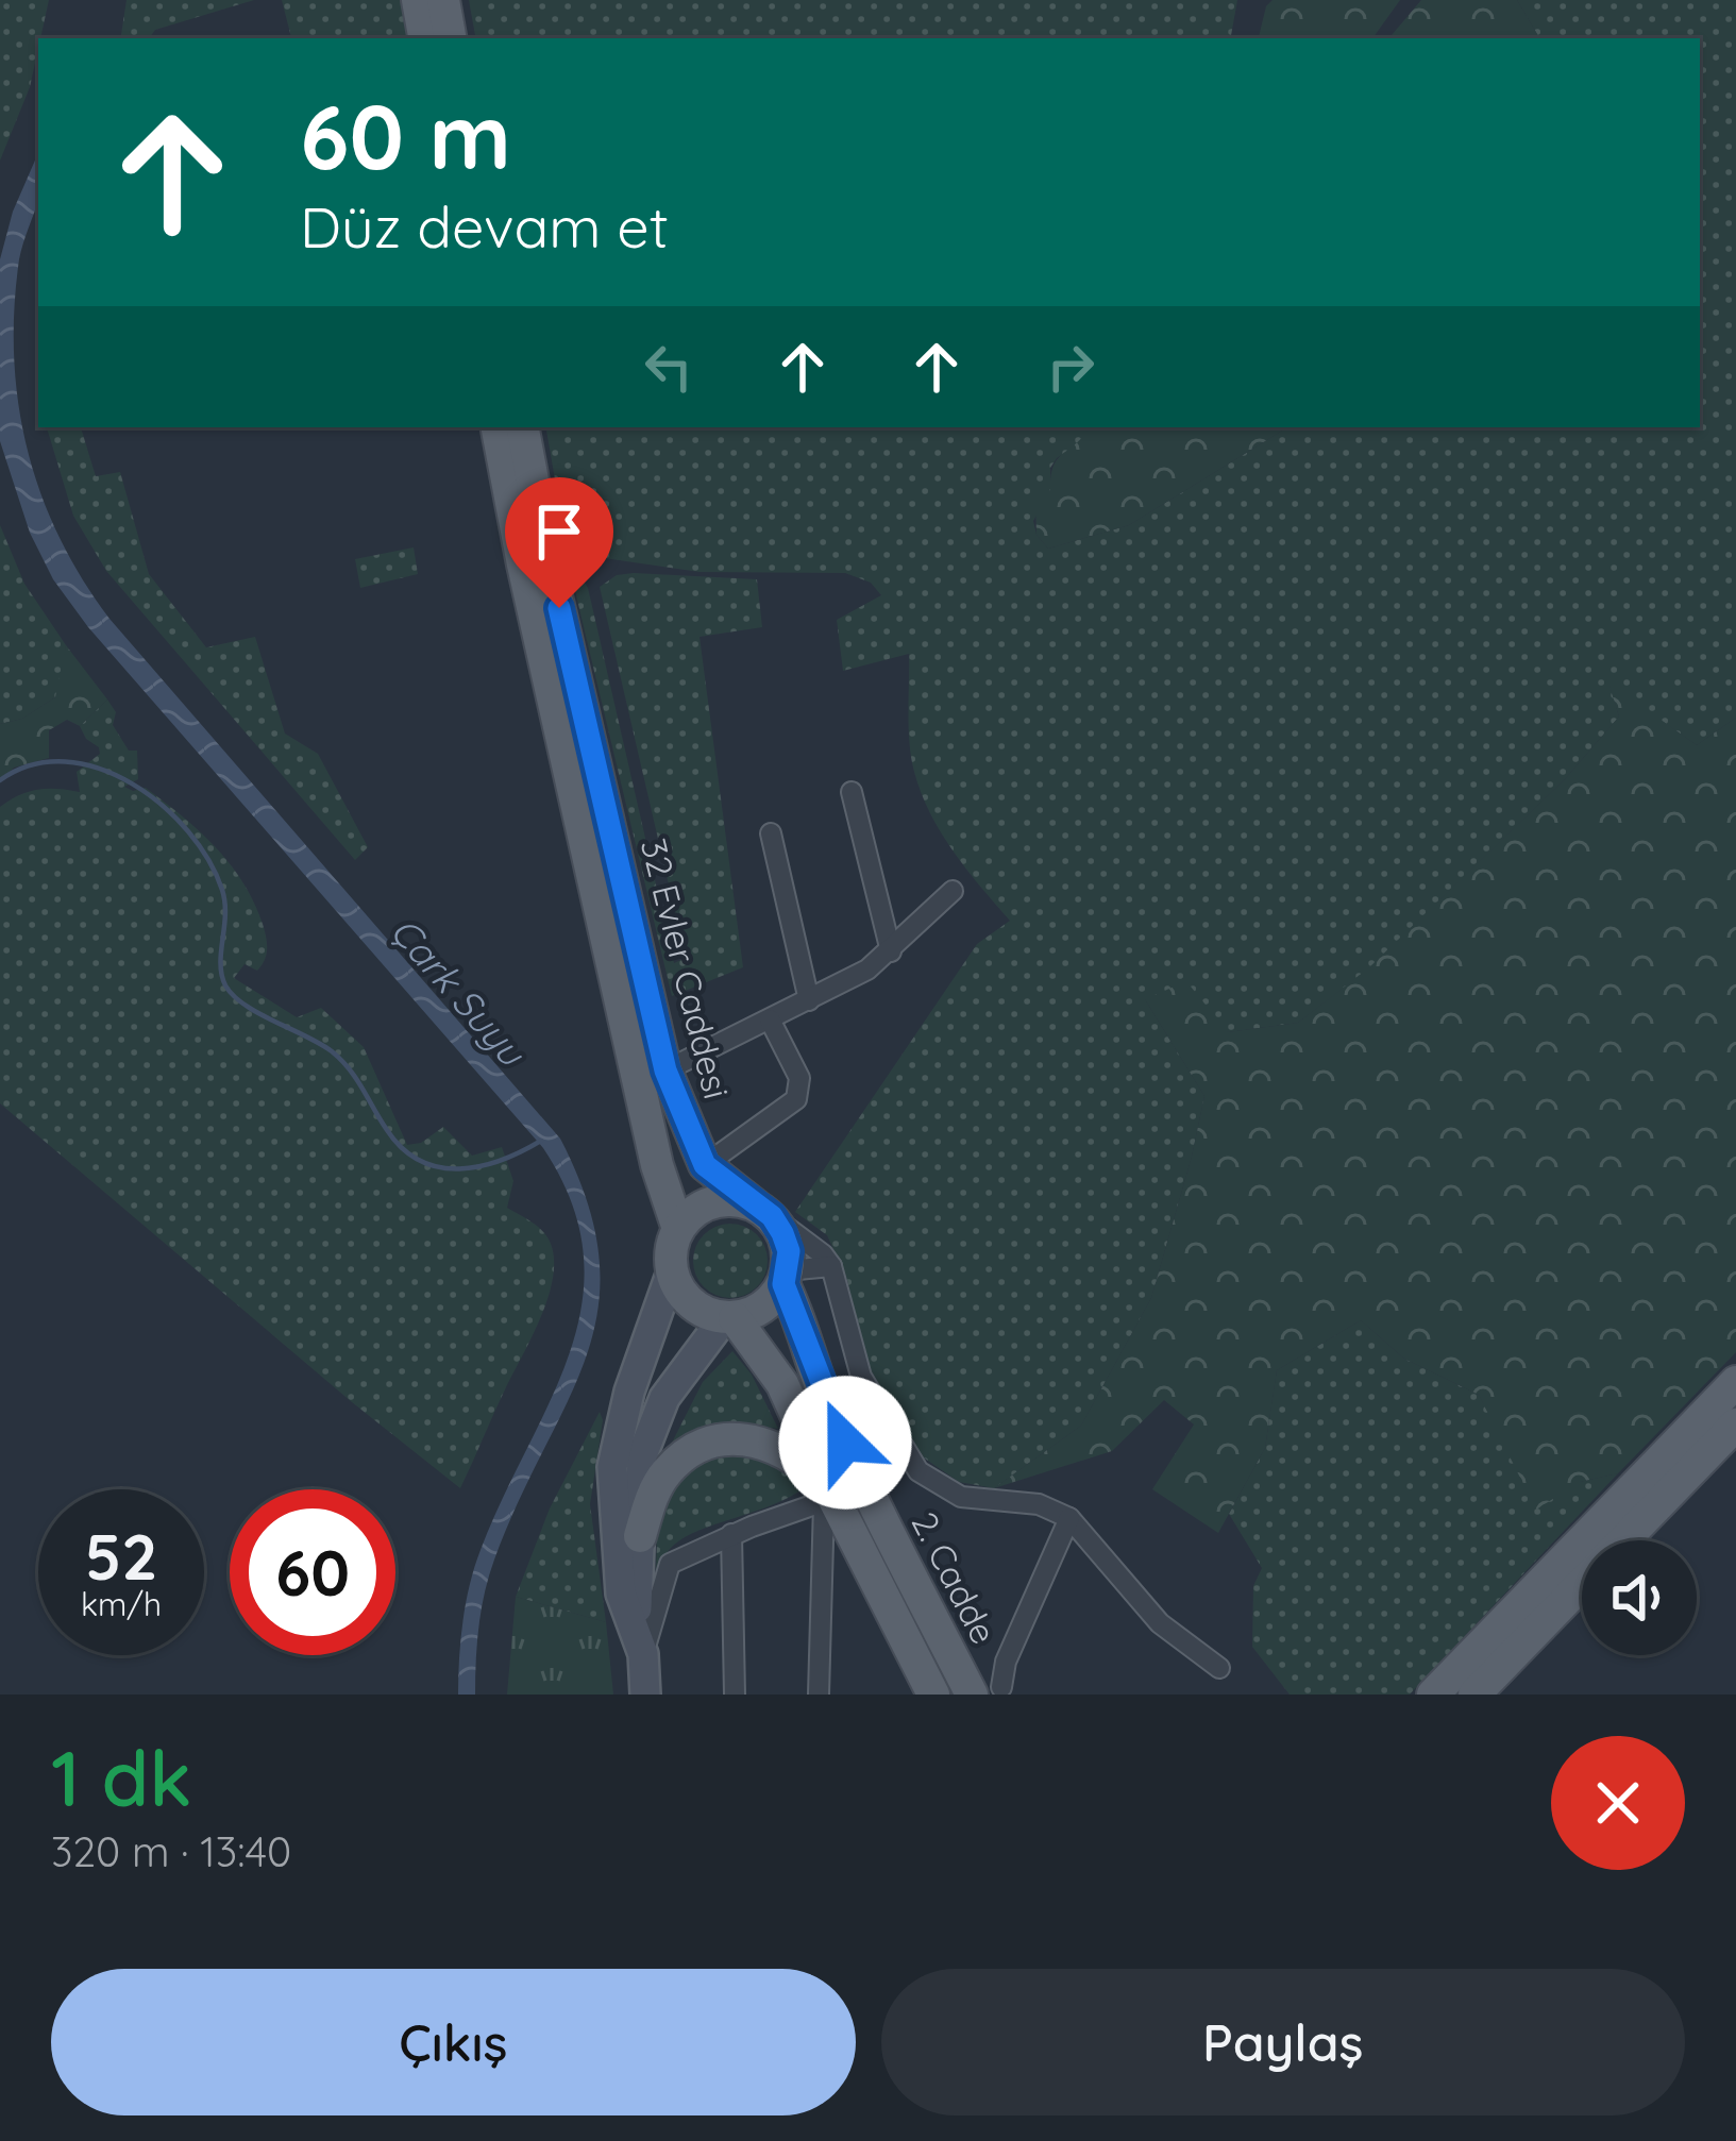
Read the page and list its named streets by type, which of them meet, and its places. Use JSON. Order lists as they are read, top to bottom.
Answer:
{
  "streets": {
    "main road": ["32 Evler Caddesi", "2. Cadde"]
  },
  "crossings": [
    ["32 Evler Caddesi", "2. Cadde"]
  ],
  "water": ["Çark Suyu"],
  "page": {
    "turn": ["60 m", "Düz devam et"],
    "speed": "52 km/h",
    "limit": "60",
    "heading": ["1 dk", "320 m · 13:40"],
    "buttons": ["Çıkış", "Paylaş"]
  }
}
